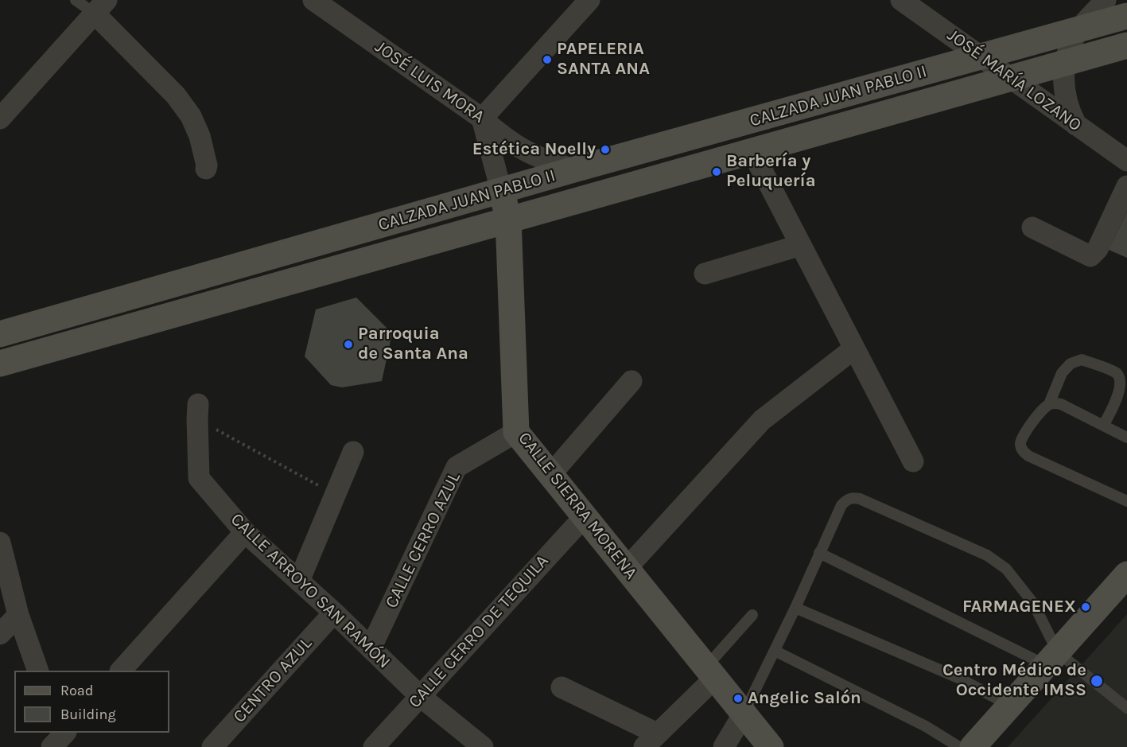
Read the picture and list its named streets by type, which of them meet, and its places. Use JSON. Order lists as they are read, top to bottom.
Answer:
{
  "streets": {
    "main road": ["CALZADA JUAN PABLO II", "CALLE SIERRA MORENA"],
    "street": [
      "JOSÉ MARÍA LOZANO",
      "JOSÉ LUIS MORA",
      "CALLE CERRO AZUL",
      "CALLE ARROYO SAN RAMÓN",
      "CALLE CERRO DE TEQUILA",
      "CENTRO AZUL"
    ]
  },
  "crossings": [
    ["JOSÉ MARÍA LOZANO", "CALZADA JUAN PABLO II"],
    ["JOSÉ LUIS MORA", "CALZADA JUAN PABLO II"],
    ["CALZADA JUAN PABLO II", "CALLE SIERRA MORENA"],
    ["CALLE SIERRA MORENA", "CALLE CERRO AZUL"],
    ["CALLE SIERRA MORENA", "CALLE CERRO DE TEQUILA"],
    ["CALLE CERRO AZUL", "CALLE ARROYO SAN RAMÓN"],
    ["CALLE ARROYO SAN RAMÓN", "CALLE CERRO DE TEQUILA"],
    ["CALLE ARROYO SAN RAMÓN", "CENTRO AZUL"]
  ],
  "places": [
    "PAPELERIA SANTA ANA",
    "Estética Noelly",
    "Barbería y Peluquería",
    "Parroquia de Santa Ana",
    "FARMAGENEX",
    "Centro Médico de Occidente IMSS",
    "Angelic Salón"
  ],
  "legend": ["Road", "Building"]
}
